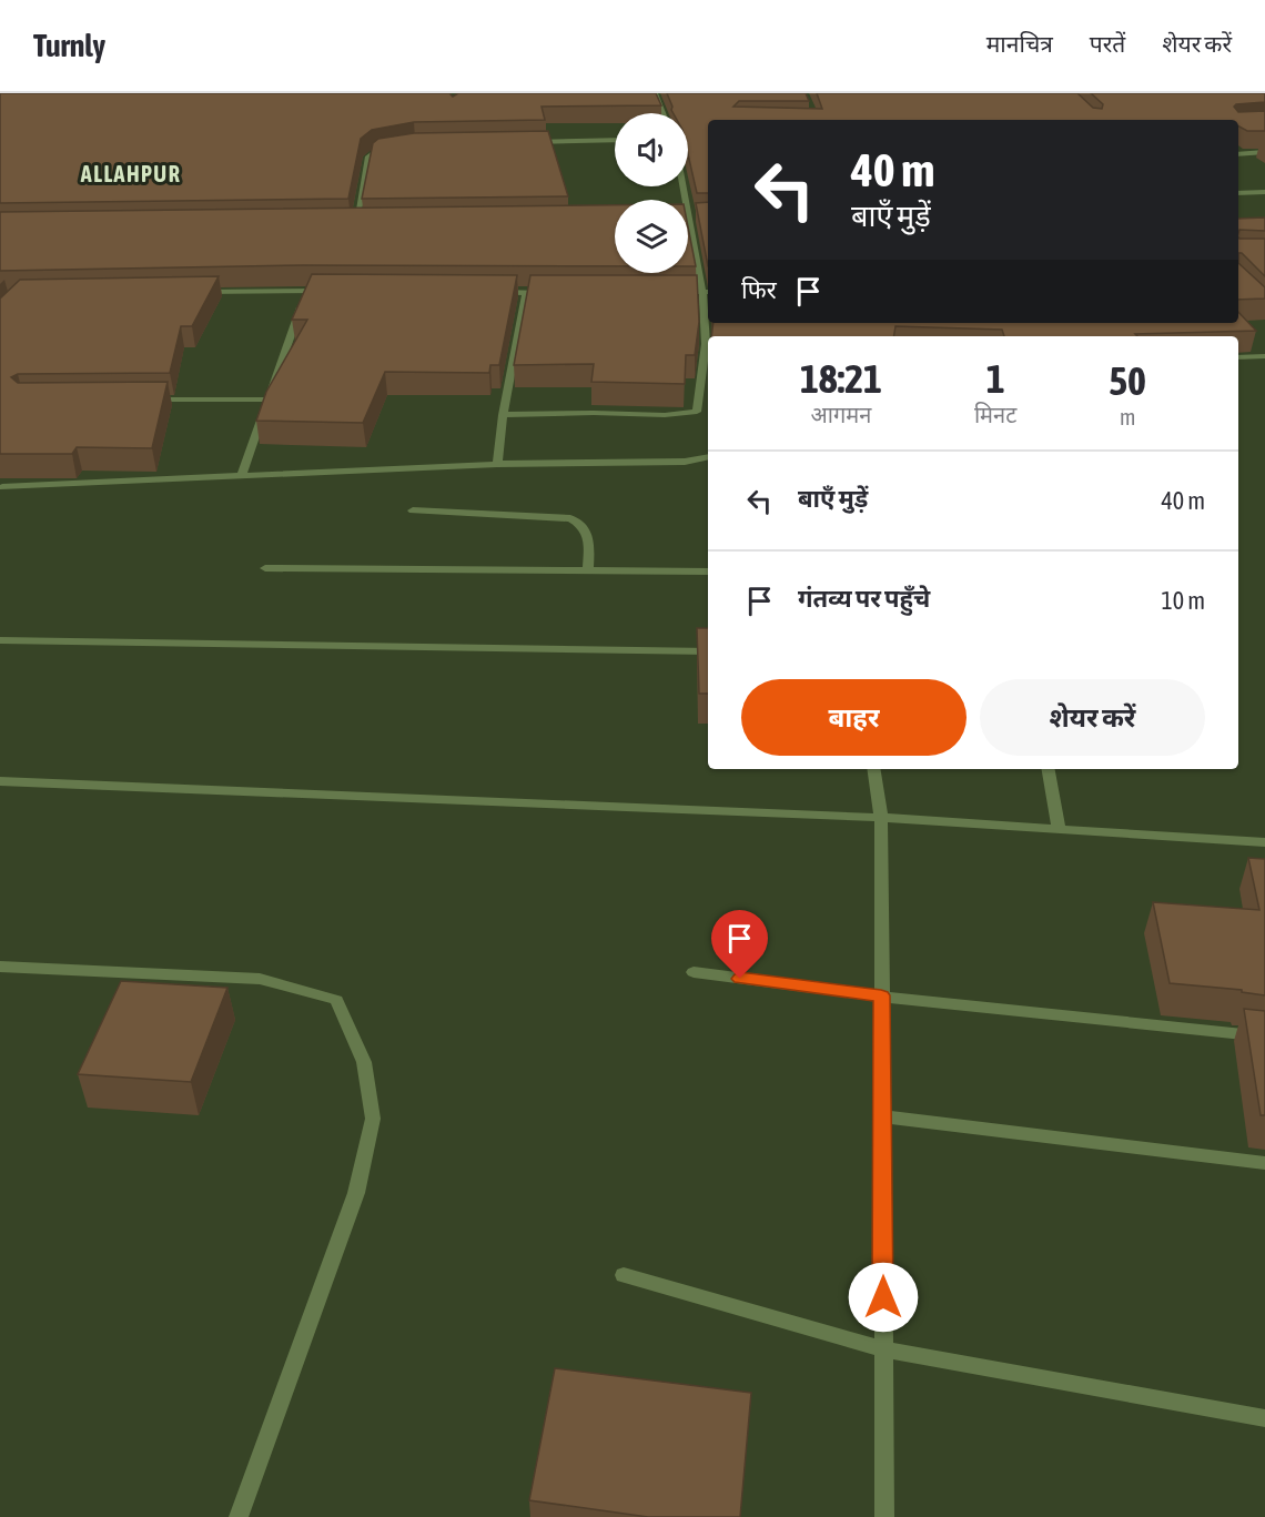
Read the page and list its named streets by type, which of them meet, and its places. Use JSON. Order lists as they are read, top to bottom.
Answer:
{
  "districts": ["ALLAHPUR"],
  "page": {
    "header": "Turnly",
    "nav": ["मानचित्र", "परतें", "शेयर करें"],
    "turn": ["40 m", "बाएँ मुड़ें"],
    "then": "फिर",
    "eta": [
      "18:21",
      "आगमन",
      "1",
      "मिनट",
      "50",
      "m"
    ],
    "list": [
      {
        "name": "बाएँ मुड़ें",
        "value": "40 m"
      },
      {
        "name": "गंतव्य पर पहुँचे",
        "value": "10 m"
      }
    ],
    "buttons": ["बाहर", "शेयर करें"]
  }
}
